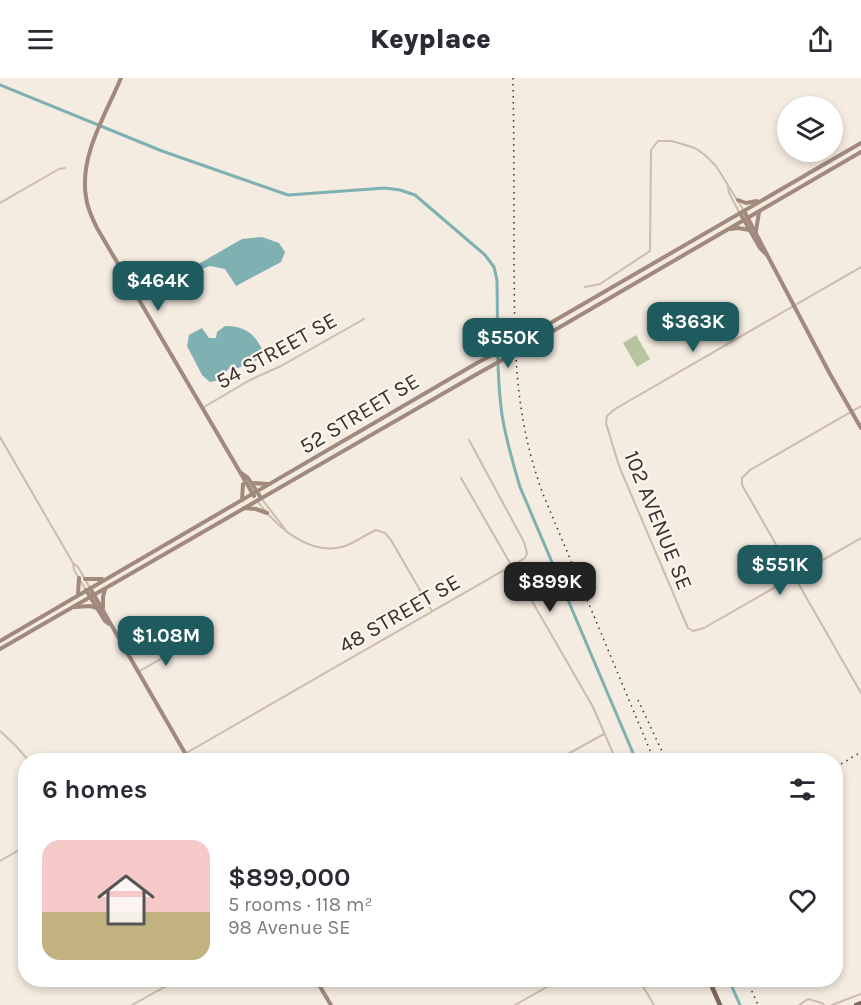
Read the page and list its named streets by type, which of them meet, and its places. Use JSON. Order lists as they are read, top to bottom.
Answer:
{
  "streets": {
    "main road": ["52 STREET SE"],
    "street": ["54 STREET SE", "102 AVENUE SE", "48 STREET SE"]
  },
  "page": {
    "header": "Keyplace",
    "price": [
      "$464K",
      "$363K",
      "$550K",
      "$551K",
      "$899K",
      "$1.08M"
    ],
    "heading": "6 homes",
    "list": [
      {
        "name": "$899,000",
        "note": "5 rooms · 118 m² · 98 Avenue SE"
      }
    ]
  }
}
